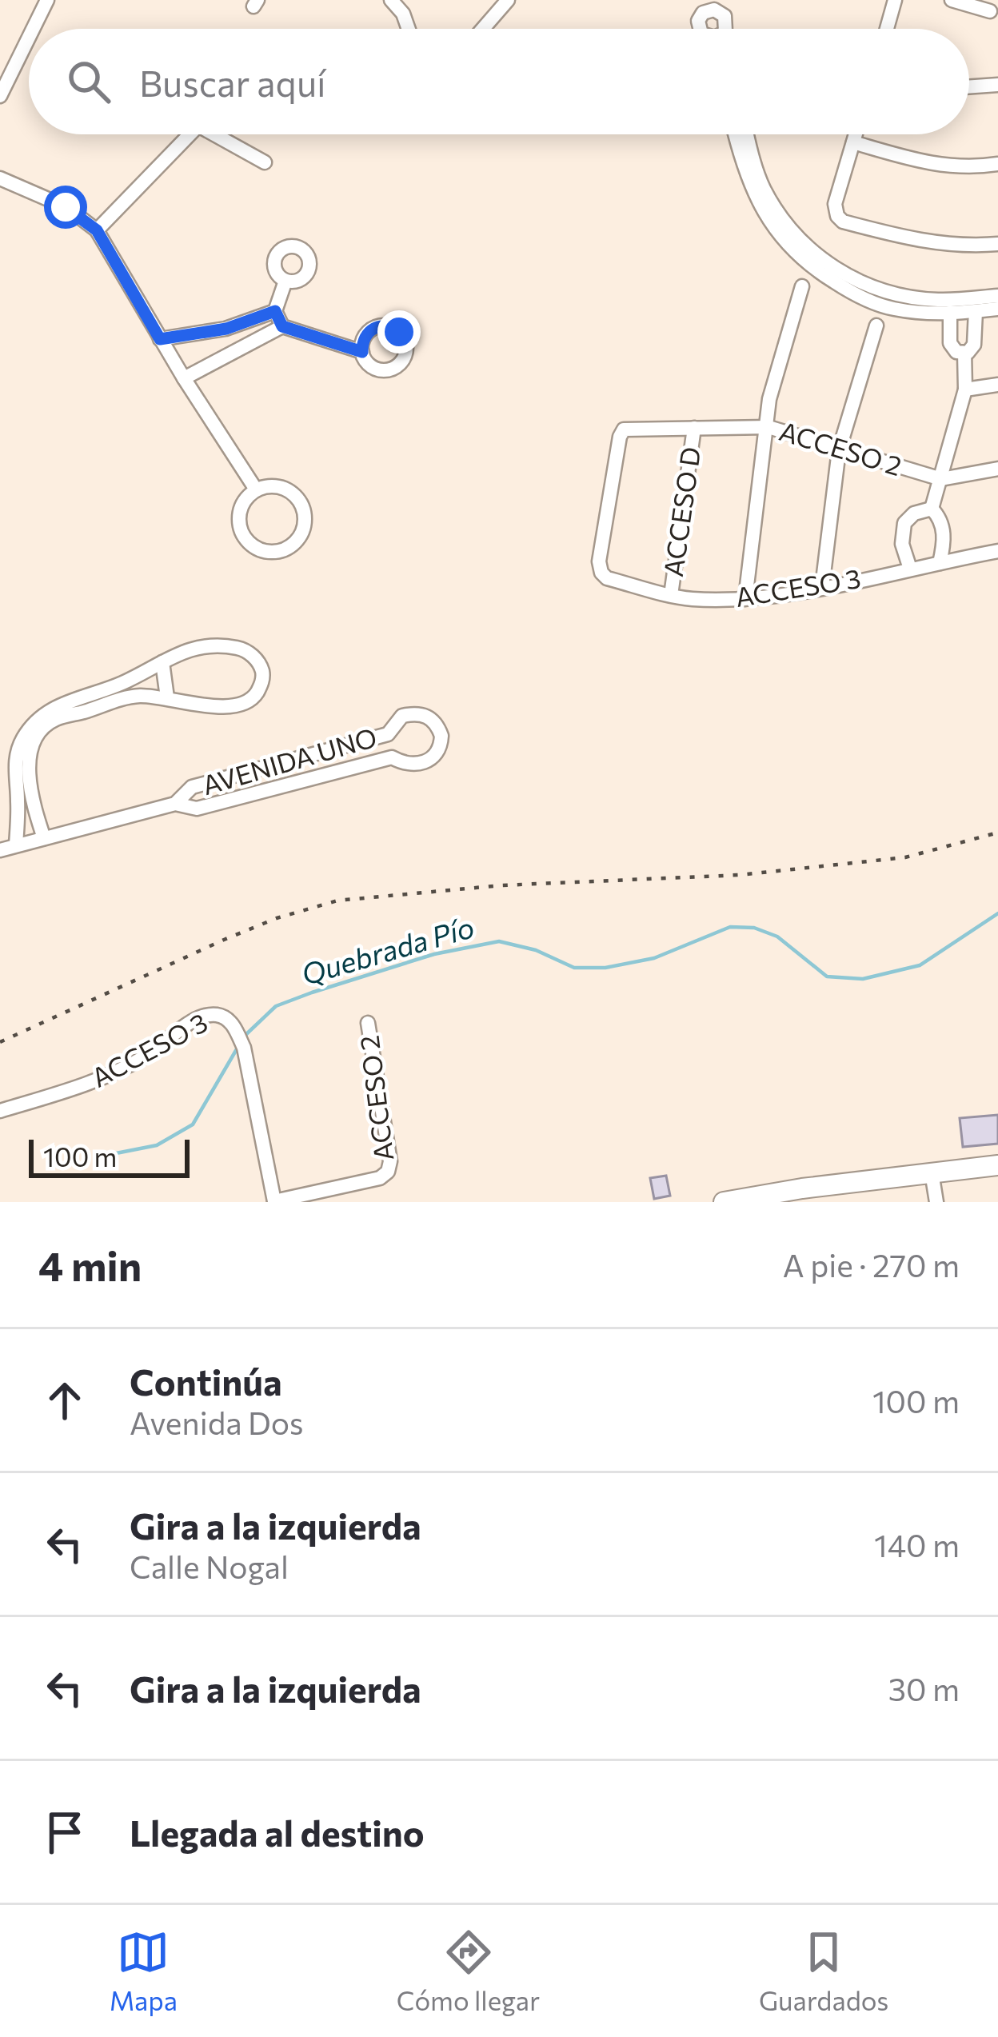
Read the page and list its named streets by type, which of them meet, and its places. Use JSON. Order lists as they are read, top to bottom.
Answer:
{
  "streets": {
    "street": [
      "ACCESO 2",
      "ACCESO D",
      "ACCESO 3",
      "AVENIDA UNO"
    ]
  },
  "crossings": [
    ["ACCESO 2", "ACCESO D"],
    ["ACCESO 2", "ACCESO 3"],
    ["ACCESO D", "ACCESO 3"]
  ],
  "water": ["Quebrada Pío"],
  "scale_bar": "100 m",
  "page": {
    "search": "Buscar aquí",
    "scale": "100 m",
    "heading": ["4 min", "A pie · 270 m"],
    "list": [
      ["Continúa", "Avenida Dos", "100 m"],
      ["Gira a la izquierda", "Calle Nogal", "140 m"],
      ["Gira a la izquierda", "30 m"],
      "Llegada al destino"
    ],
    "nav": ["Mapa", "Cómo llegar", "Guardados"]
  }
}
